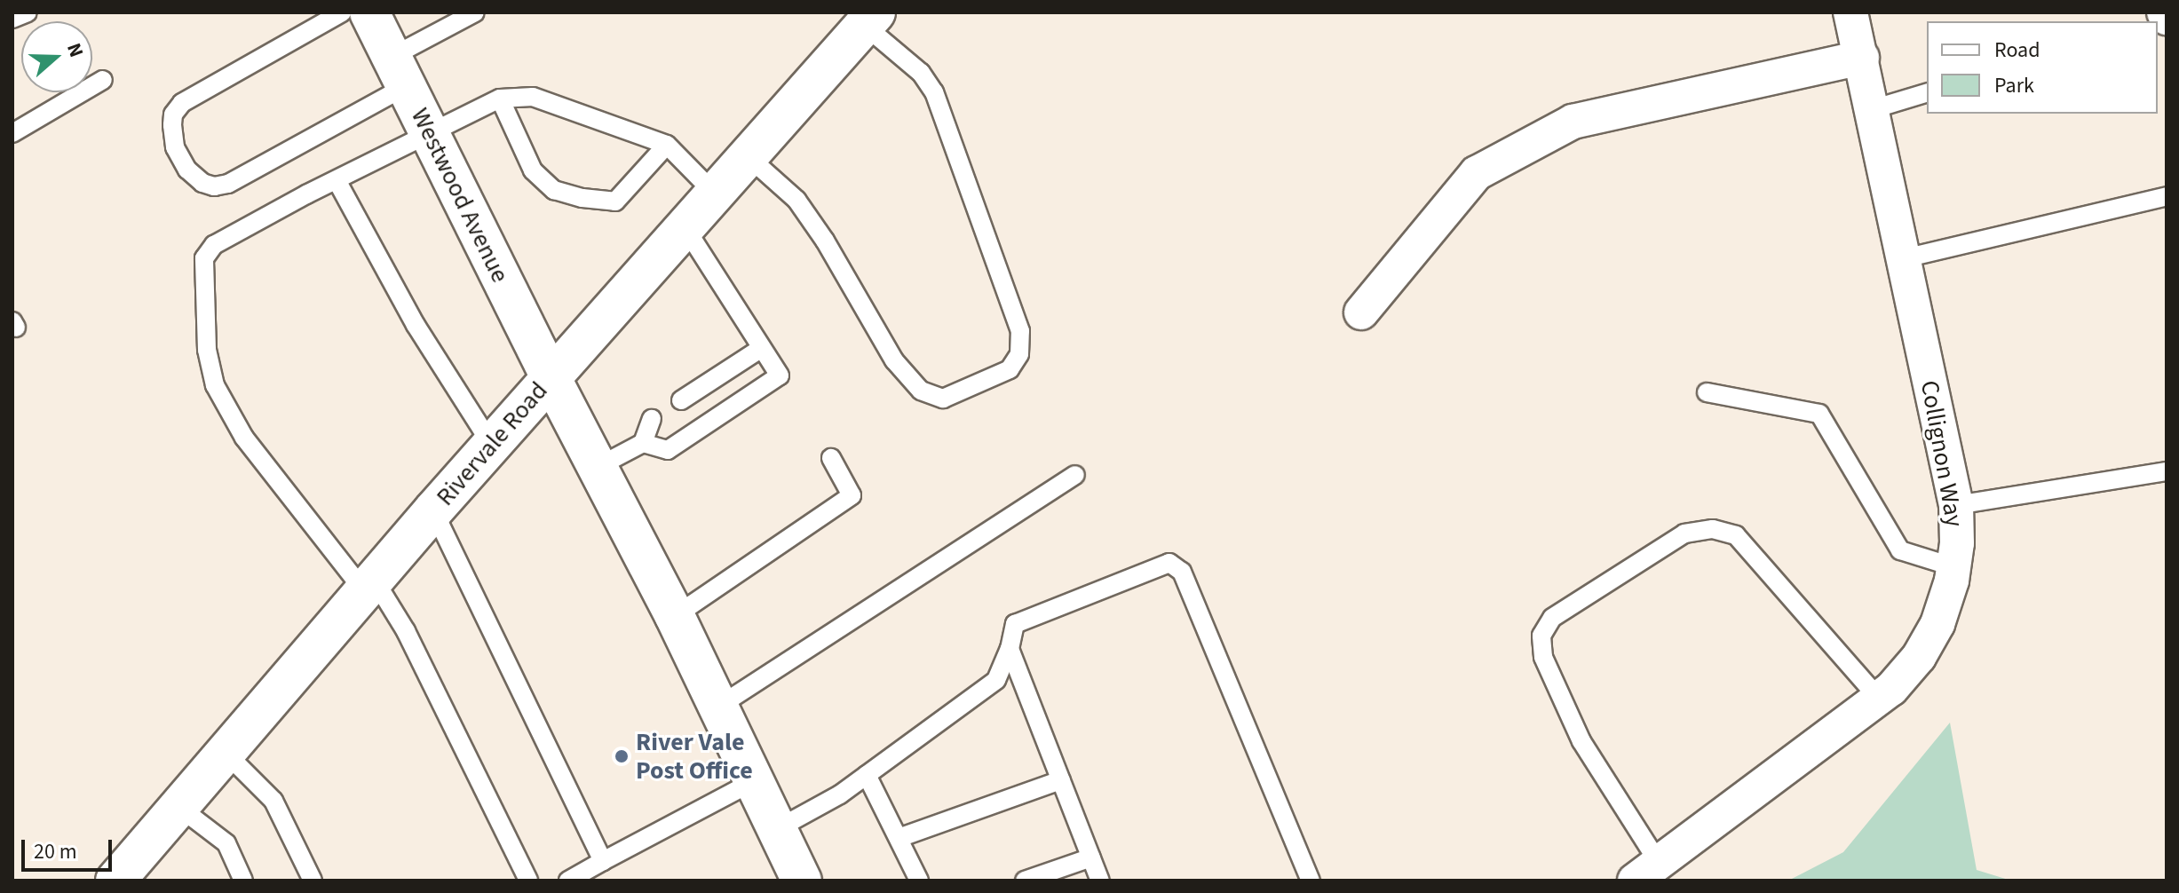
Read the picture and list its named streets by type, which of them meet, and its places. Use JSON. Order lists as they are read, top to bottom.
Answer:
{
  "streets": {
    "street": ["Westwood Avenue", "Rivervale Road", "Collignon Way"]
  },
  "crossings": [
    ["Westwood Avenue", "Rivervale Road"]
  ],
  "places": ["River Vale Post Office"],
  "legend": ["Road", "Park"],
  "scale_bar": "20 m",
  "north": "right"
}
